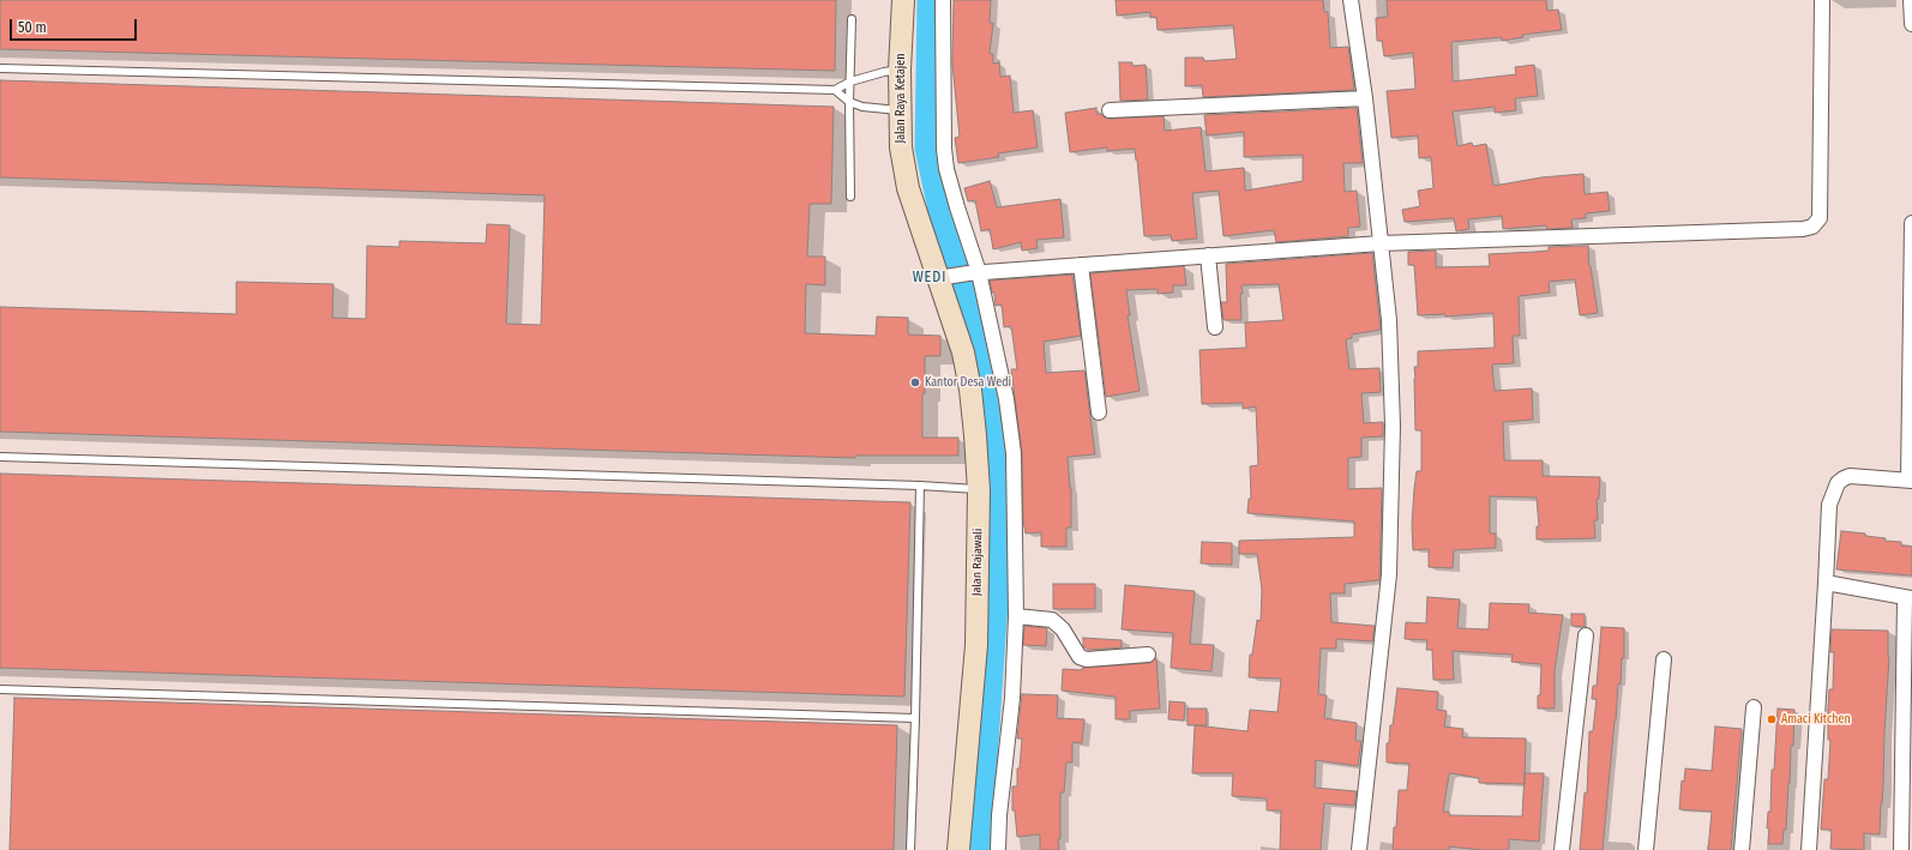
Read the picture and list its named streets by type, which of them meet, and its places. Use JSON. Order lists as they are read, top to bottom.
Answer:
{
  "streets": {
    "street": ["Jalan Raya Ketajen", "Jalan Rajawali"]
  },
  "crossings": [
    ["Jalan Raya Ketajen", "Jalan Rajawali"]
  ],
  "districts": ["WEDI"],
  "places": ["Kantor Desa Wedi", "Amaci Kitchen"],
  "scale_bar": "50 m"
}
